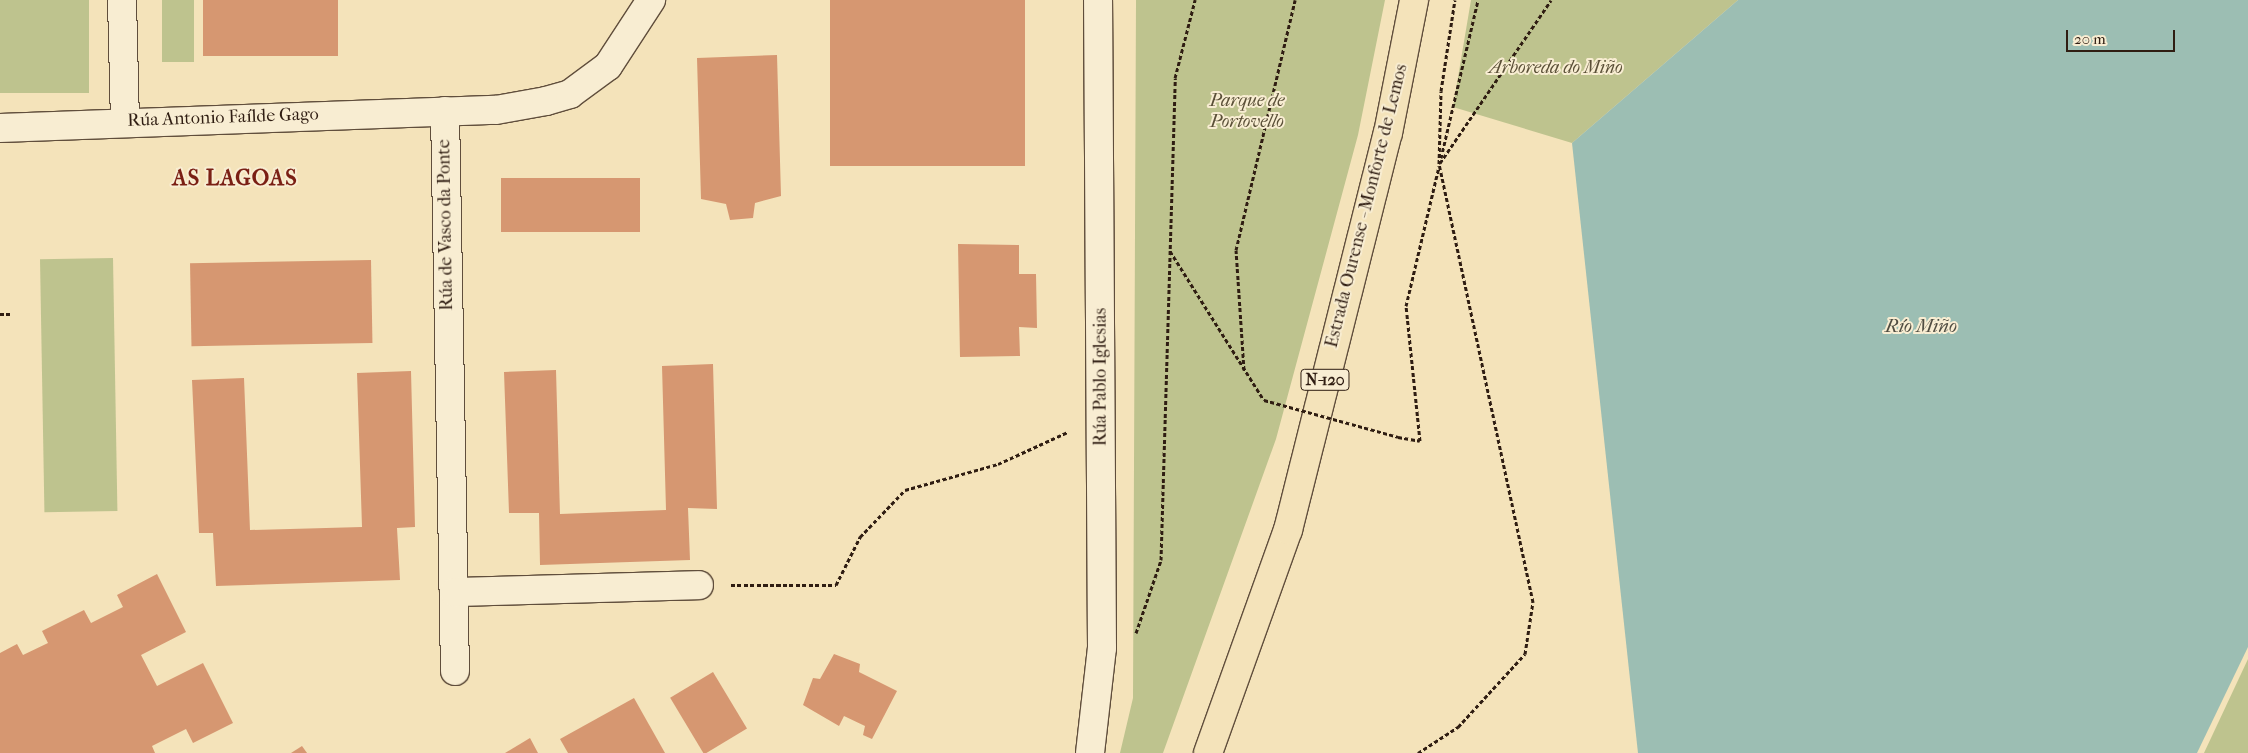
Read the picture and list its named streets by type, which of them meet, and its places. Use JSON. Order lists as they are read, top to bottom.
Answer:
{
  "streets": {
    "highway": ["Estrada Ourense - Monforte de Lemos", "N-120"],
    "street": ["Rúa Antonio Faílde Gago", "Rúa de Vasco da Ponte", "Rúa Pablo Iglesias"]
  },
  "crossings": [
    ["Rúa Antonio Faílde Gago", "Rúa de Vasco da Ponte"]
  ],
  "districts": ["AS LAGOAS"],
  "water": ["Río Miño"],
  "parks": ["Arboreda do Miño", "Parque de Portovello"],
  "scale_bar": "20 m"
}
